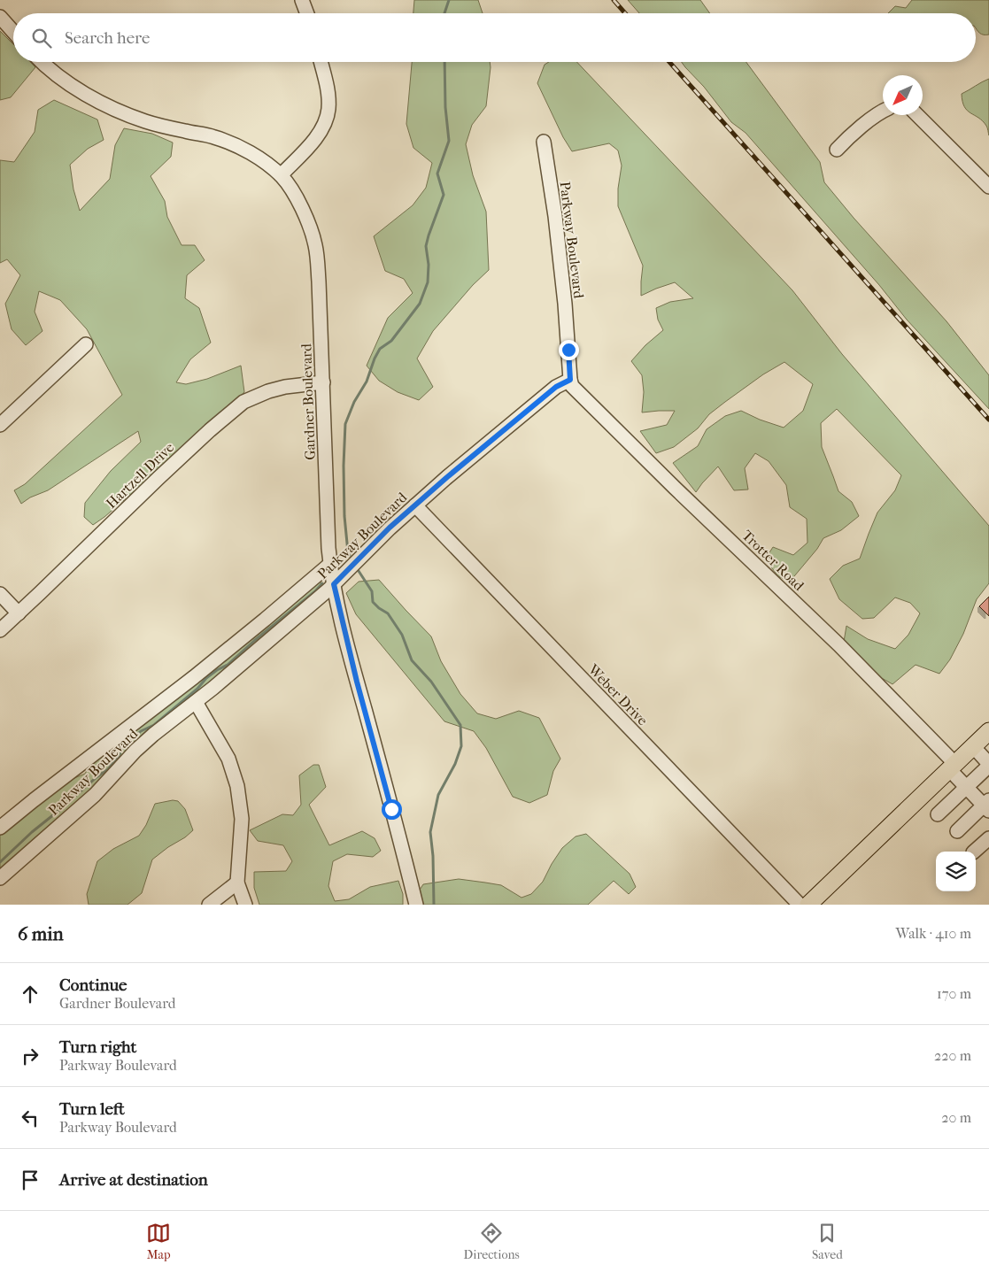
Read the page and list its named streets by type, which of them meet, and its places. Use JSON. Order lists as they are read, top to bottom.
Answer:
{
  "streets": {
    "street": [
      "Parkway Boulevard",
      "Gardner Boulevard",
      "Hartzell Drive",
      "Trotter Road",
      "Weber Drive"
    ]
  },
  "crossings": [
    ["Parkway Boulevard", "Gardner Boulevard"],
    ["Parkway Boulevard", "Trotter Road"],
    ["Parkway Boulevard", "Weber Drive"],
    ["Gardner Boulevard", "Hartzell Drive"]
  ],
  "north": "bottom left",
  "page": {
    "search": "Search here",
    "heading": ["6 min", "Walk · 410 m"],
    "list": [
      ["Continue", "Gardner Boulevard", "170 m"],
      ["Turn right", "Parkway Boulevard", "220 m"],
      ["Turn left", "Parkway Boulevard", "20 m"],
      "Arrive at destination"
    ],
    "nav": ["Map", "Directions", "Saved"]
  }
}
